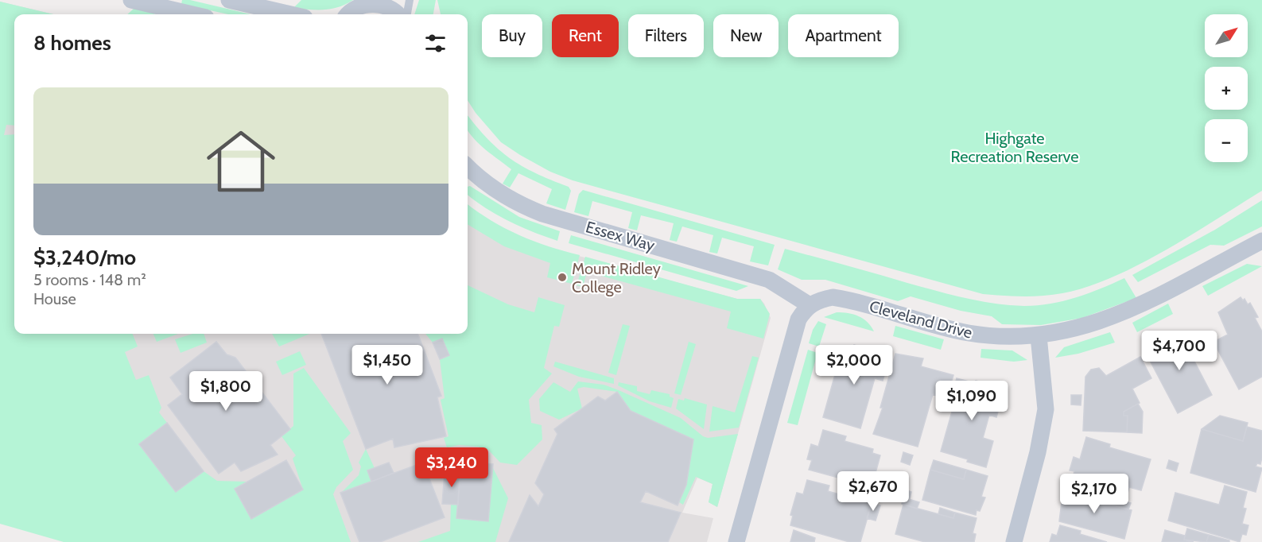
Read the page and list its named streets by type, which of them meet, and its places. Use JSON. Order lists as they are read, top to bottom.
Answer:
{
  "streets": {
    "street": ["Essex Way", "Cleveland Drive"]
  },
  "crossings": [
    ["Essex Way", "Cleveland Drive"]
  ],
  "parks": ["Highgate Recreation Reserve"],
  "places": ["Mount Ridley College"],
  "north": "top right",
  "page": {
    "map_buttons": ["+", "−"],
    "chip": [
      "Buy",
      "Rent",
      "Filters",
      "New",
      "Apartment"
    ],
    "heading": "8 homes",
    "list": [
      {
        "name": "$3,240/mo",
        "note": "5 rooms · 148 m² · House"
      }
    ],
    "price": [
      "$4,700",
      "$1,450",
      "$2,000",
      "$1,800",
      "$1,090",
      "$3,240",
      "$2,670",
      "$2,170"
    ]
  }
}
